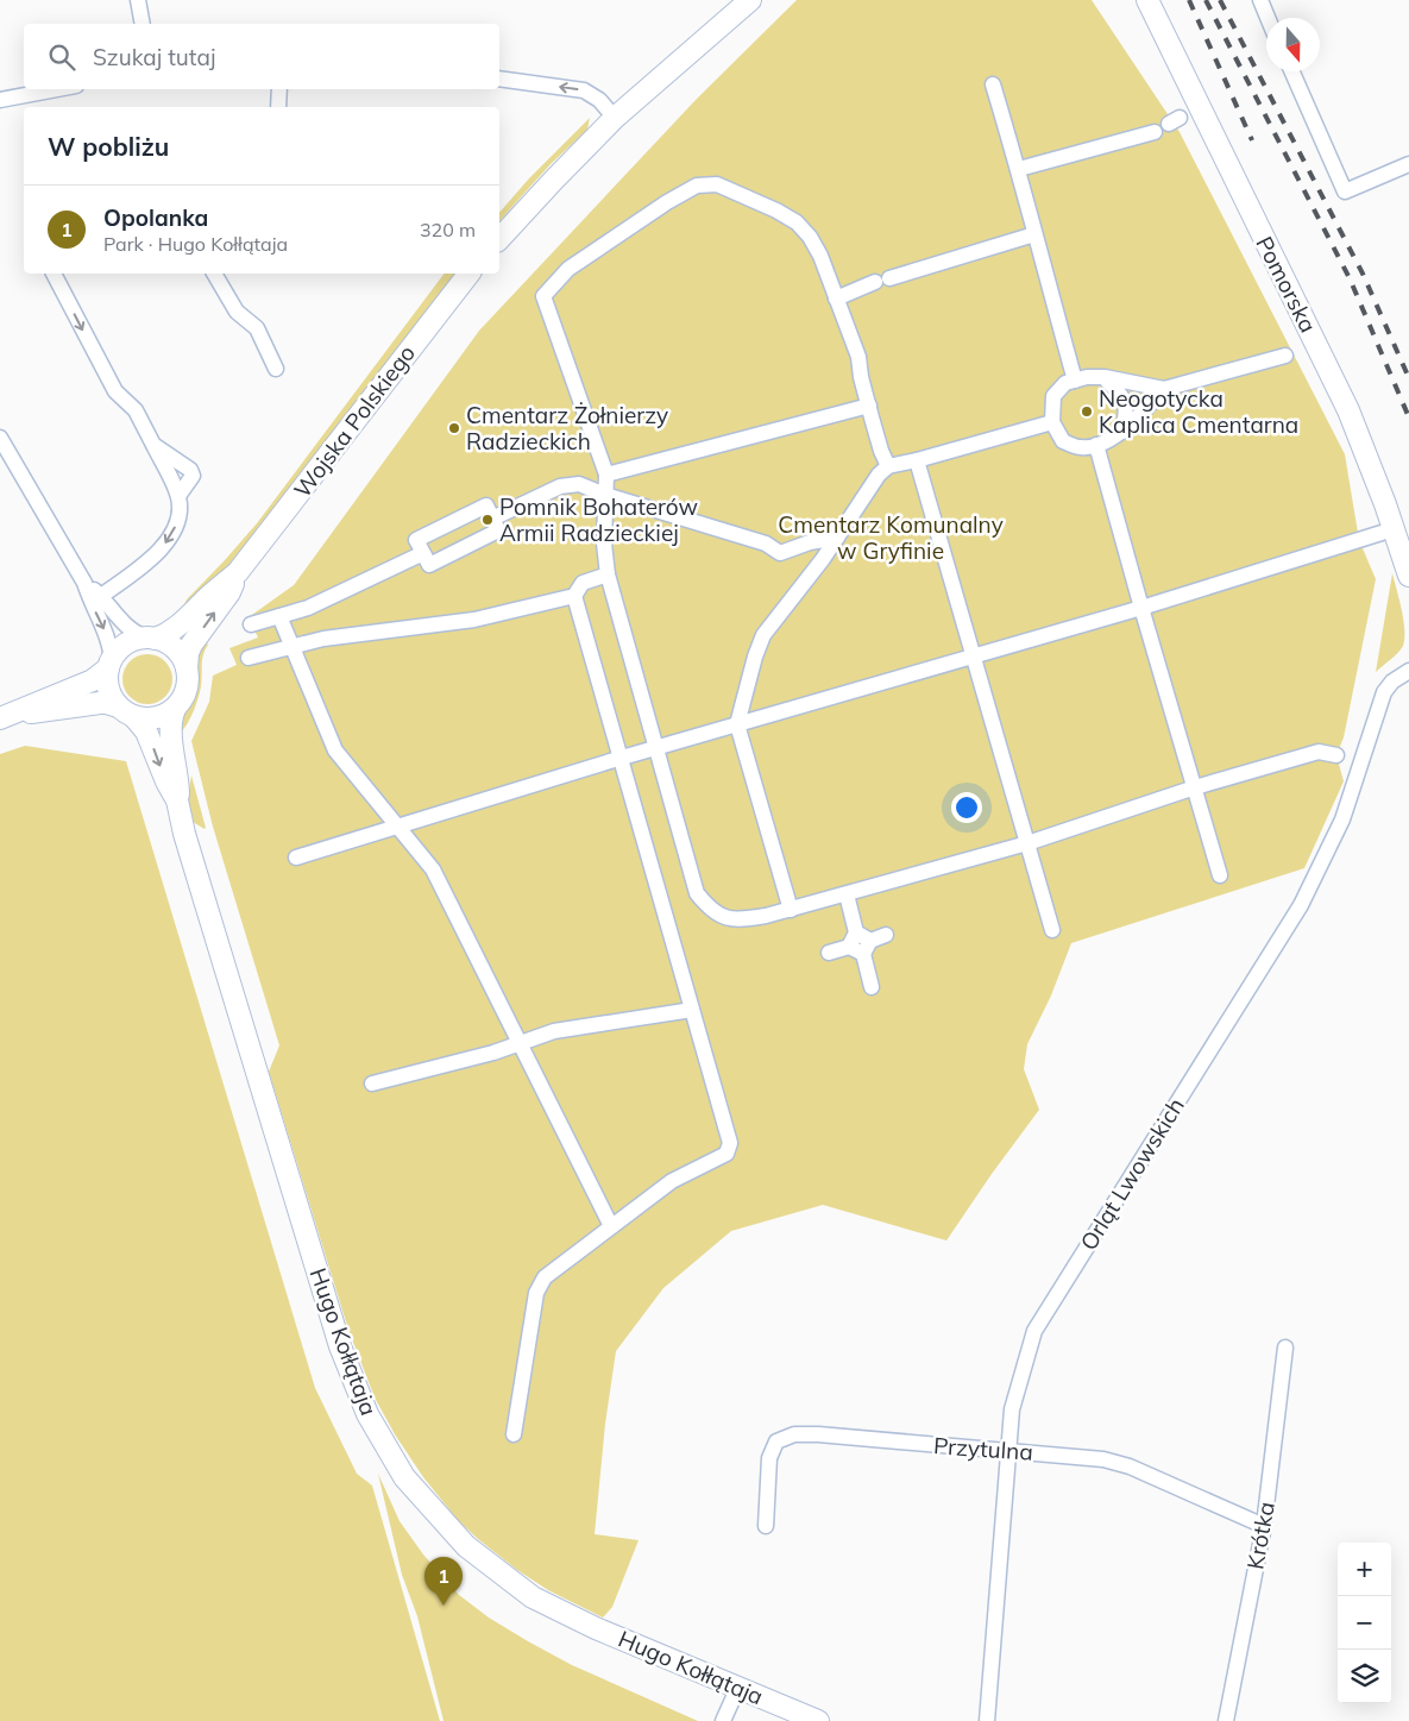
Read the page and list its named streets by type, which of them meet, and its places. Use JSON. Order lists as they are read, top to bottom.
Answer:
{
  "streets": {
    "street": [
      "Pomorska",
      "Wojska Polskiego",
      "Orląt Lwowskich",
      "Hugo Kołłątaja",
      "Przytulna",
      "Krótka"
    ]
  },
  "crossings": [
    ["Wojska Polskiego", "Hugo Kołłątaja"],
    ["Orląt Lwowskich", "Przytulna"],
    ["Przytulna", "Krótka"]
  ],
  "parks": ["Cmentarz Komunalny w Gryfinie"],
  "places": ["Neogotycka Kaplica Cmentarna", "Cmentarz Żołnierzy Radzieckich", "Pomnik Bohaterów Armii Radzieckiej"],
  "north": "bottom",
  "page": {
    "search": "Szukaj tutaj",
    "heading": "W pobliżu",
    "list": [
      {
        "mark": "1",
        "name": "Opolanka",
        "note": "Park · Hugo Kołłątaja",
        "value": "320 m"
      }
    ],
    "map_buttons": ["+", "−"],
    "pins": "1"
  }
}
